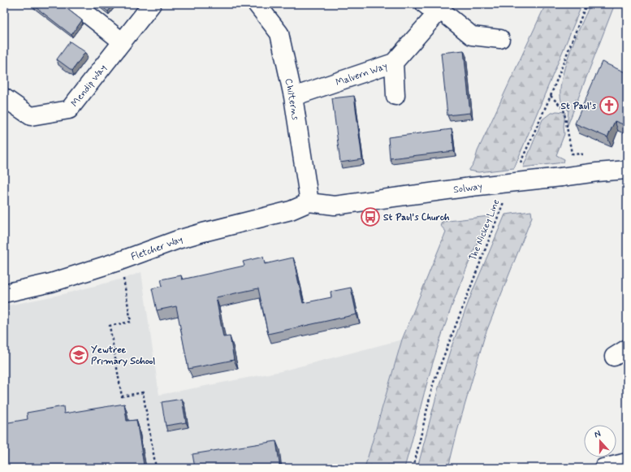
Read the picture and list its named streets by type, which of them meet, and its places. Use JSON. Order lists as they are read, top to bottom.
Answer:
{
  "streets": {
    "street": [
      "Malvern Way",
      "Mendip Way",
      "Chilterns",
      "Solway",
      "Fletcher Way"
    ],
    "path": ["The Nickey Line"]
  },
  "crossings": [
    ["Malvern Way", "Chilterns"],
    ["Chilterns", "Solway"],
    ["Chilterns", "Fletcher Way"],
    ["Solway", "Fletcher Way"]
  ],
  "places": {
    "church": ["St Paul's"],
    "bus stop": ["St Paul's Church"],
    "school or university": ["Yewtree Primary School"]
  },
  "north": "top"
}
